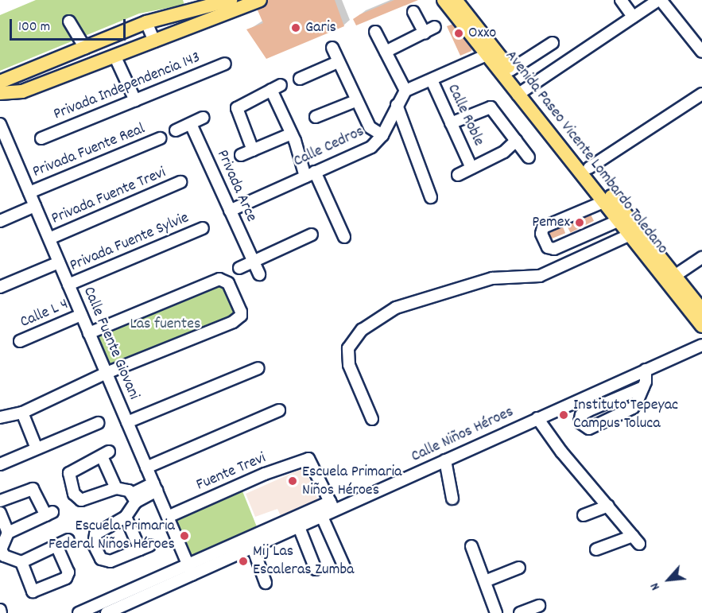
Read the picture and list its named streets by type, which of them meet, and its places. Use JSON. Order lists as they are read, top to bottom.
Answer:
{
  "streets": {
    "main road": ["Avenida Paseo Vicente Lombardo Toledano"],
    "street": [
      "Privada Independencia 143",
      "Calle Roble",
      "Calle Cedros",
      "Privada Fuente Real",
      "Privada Arce",
      "Privada Fuente Trevi",
      "Privada Fuente Sylvie",
      "Calle L 4",
      "Calle Fuente Giovani",
      "Calle Niños Héroes",
      "Fuente Trevi"
    ]
  },
  "crossings": [
    ["Calle Cedros", "Privada Arce"],
    ["Privada Fuente Real", "Calle Fuente Giovani"],
    ["Privada Fuente Trevi", "Calle Fuente Giovani"],
    ["Privada Fuente Sylvie", "Calle Fuente Giovani"],
    ["Calle L 4", "Calle Fuente Giovani"],
    ["Calle Fuente Giovani", "Calle Niños Héroes"],
    ["Calle Fuente Giovani", "Fuente Trevi"],
    ["Calle Niños Héroes", "Fuente Trevi"]
  ],
  "parks": ["Las fuentes"],
  "places": [
    "Garis",
    "Oxxo",
    "Pemex",
    "Instituto Tepeyac Campus Toluca",
    "Escuela Primaria Niños Héroes",
    "Escuela Primaria Federal Niños Héroes",
    "Mij Las Escaleras Zumba"
  ],
  "scale_bar": "100 m",
  "north": "bottom left"
}
